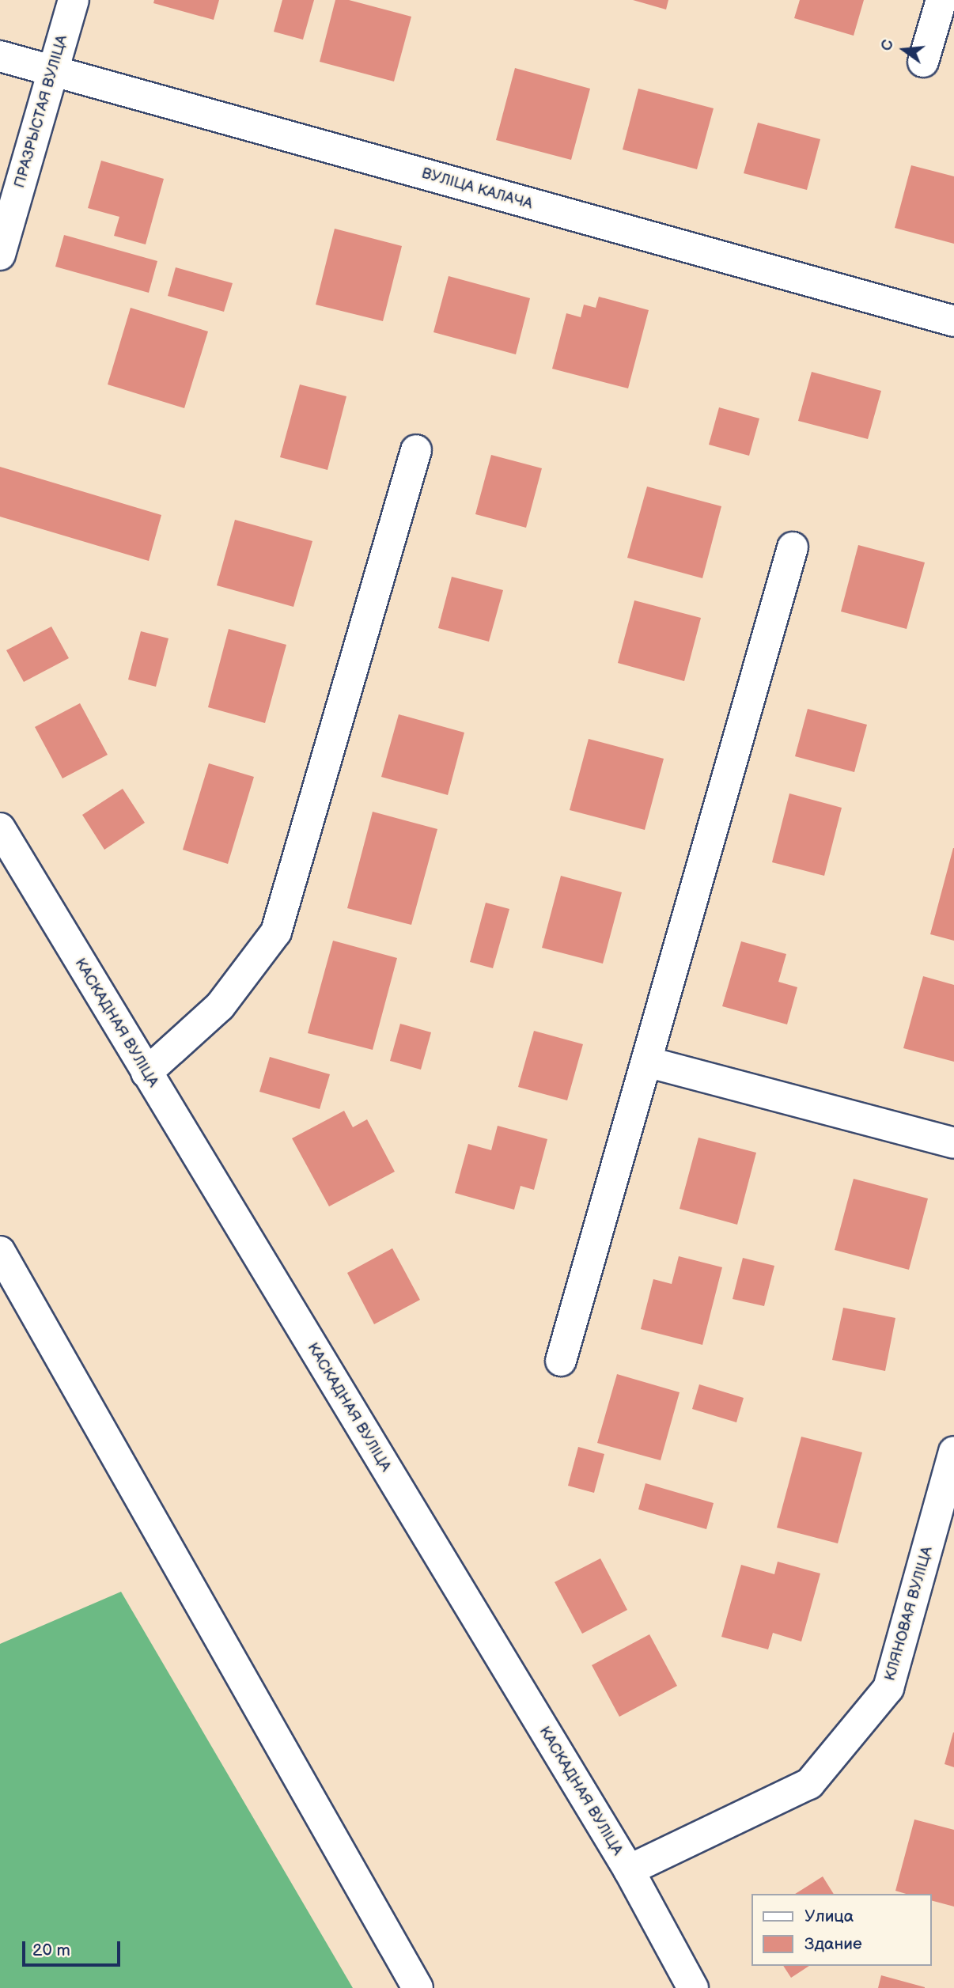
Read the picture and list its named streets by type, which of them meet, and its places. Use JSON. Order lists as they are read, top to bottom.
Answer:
{
  "streets": {
    "street": [
      "ПРАЗРЫСТАЯ ВУЛІЦА",
      "ВУЛІЦА КАЛАЧА",
      "КАСКАДНАЯ ВУЛІЦА",
      "КЛЯНОВАЯ ВУЛІЦА"
    ]
  },
  "crossings": [
    ["ПРАЗРЫСТАЯ ВУЛІЦА", "ВУЛІЦА КАЛАЧА"],
    ["КАСКАДНАЯ ВУЛІЦА", "КЛЯНОВАЯ ВУЛІЦА"]
  ],
  "legend": ["Улица", "Здание"],
  "scale_bar": "20 m",
  "north": "left"
}
